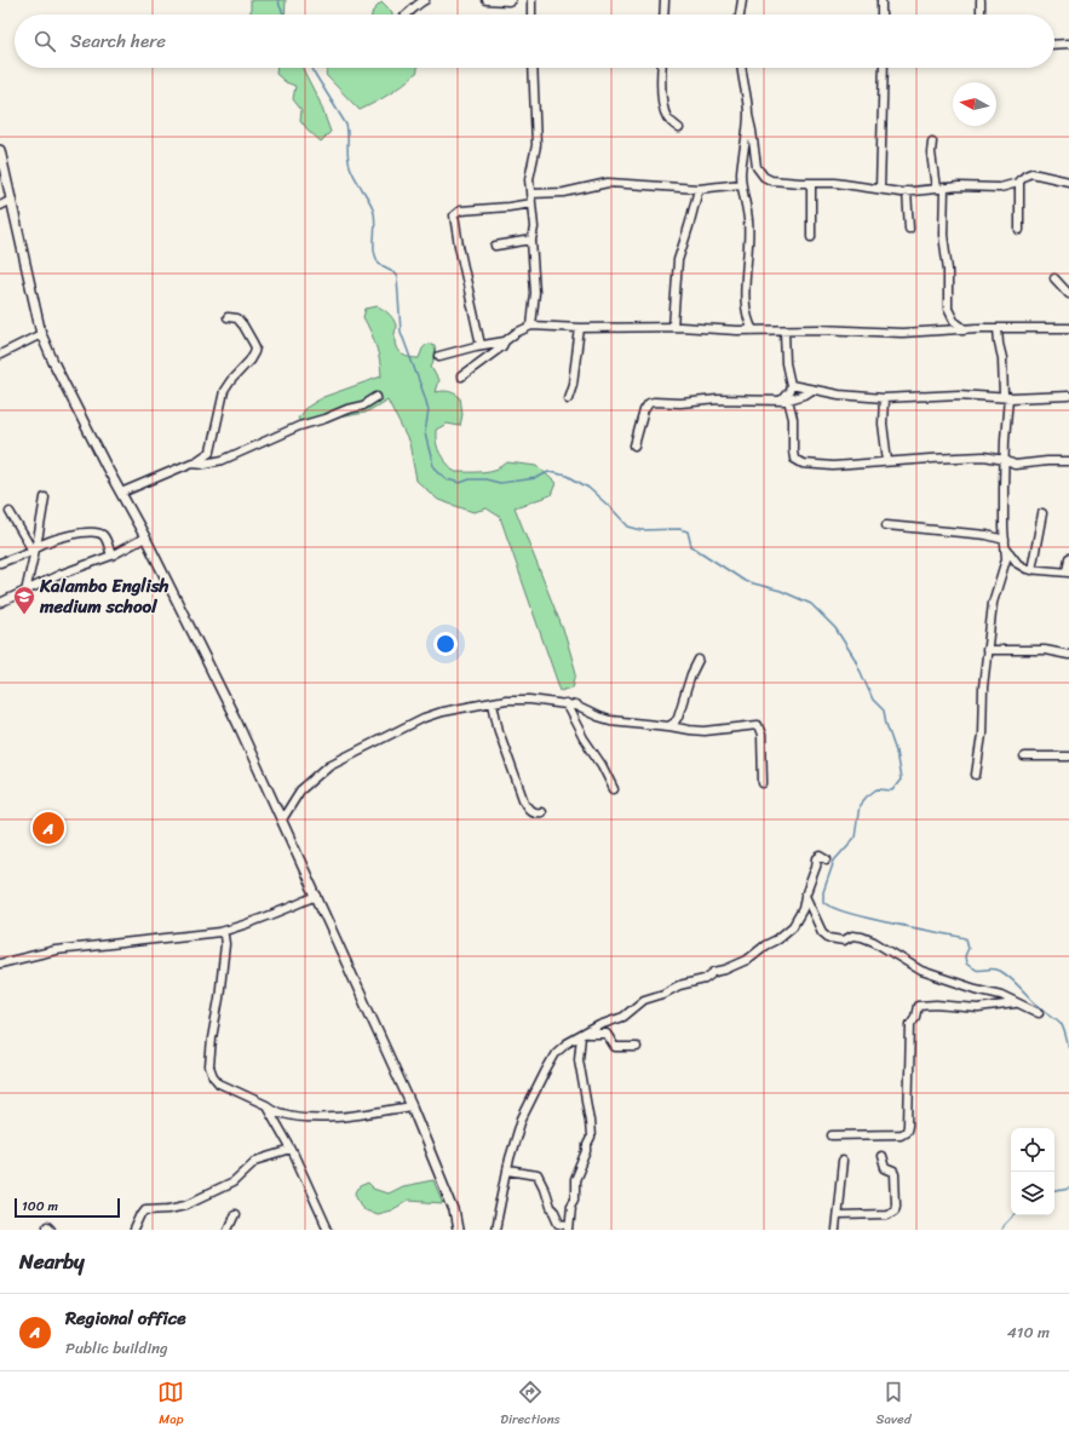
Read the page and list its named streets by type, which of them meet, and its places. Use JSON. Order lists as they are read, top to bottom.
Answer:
{
  "places": {
    "school or university": ["Kalambo English medium school"]
  },
  "scale_bar": "100 m",
  "north": "left",
  "page": {
    "search": "Search here",
    "pins": "A",
    "scale": "100 m",
    "heading": "Nearby",
    "list": [
      {
        "mark": "A",
        "name": "Regional office",
        "note": "Public building",
        "value": "410 m"
      }
    ],
    "nav": ["Map", "Directions", "Saved"]
  }
}
